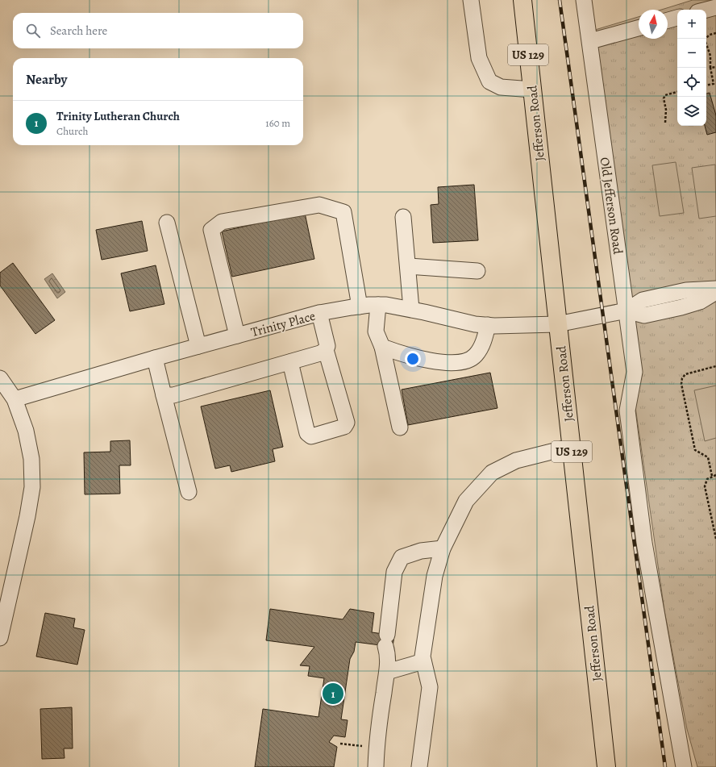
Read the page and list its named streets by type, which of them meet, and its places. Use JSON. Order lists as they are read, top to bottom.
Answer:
{
  "streets": {
    "highway": ["US 129", "Jefferson Road"],
    "street": ["Old Jefferson Road", "Trinity Place"]
  },
  "crossings": [
    ["Jefferson Road", "Trinity Place"],
    ["Old Jefferson Road", "Trinity Place"]
  ],
  "north": "top",
  "page": {
    "map_buttons": ["+", "−"],
    "search": "Search here",
    "heading": "Nearby",
    "list": [
      {
        "mark": "1",
        "name": "Trinity Lutheran Church",
        "note": "Church",
        "value": "160 m"
      }
    ],
    "pins": "1"
  }
}
